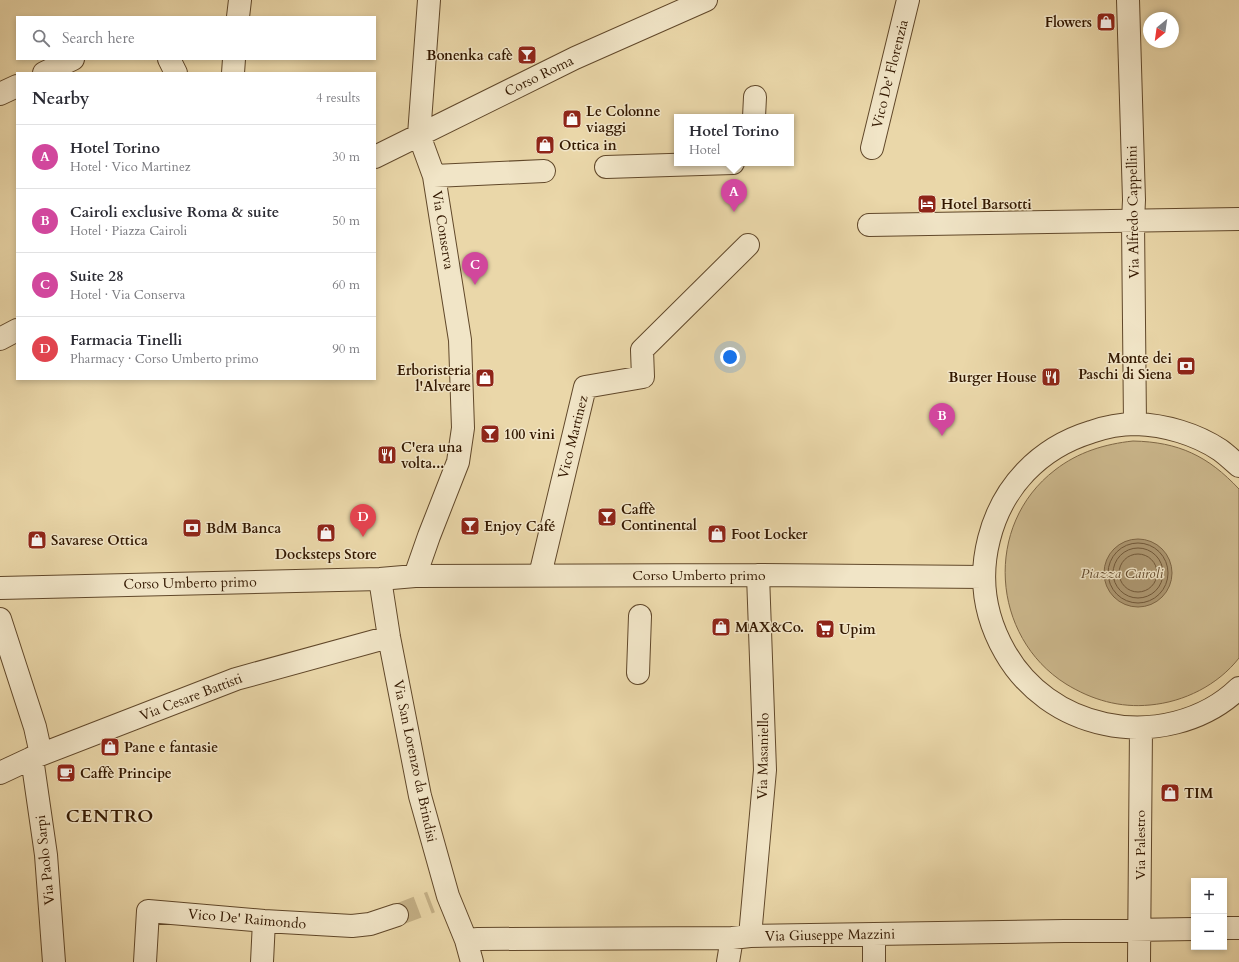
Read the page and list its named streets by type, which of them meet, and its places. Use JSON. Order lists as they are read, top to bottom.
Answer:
{
  "streets": {
    "street": [
      "Vico De' Florenzia",
      "Corso Roma",
      "Via Alfredo Cappellini",
      "Via Conserva",
      "Vico Martinez",
      "Corso Umberto primo",
      "Via Cesare Battisti",
      "Via Masaniello",
      "Via San Lorenzo da Brindisi",
      "Via Palestro",
      "Via Paolo Sarpi",
      "Vico De' Raimondo",
      "Via Giuseppe Mazzini"
    ]
  },
  "crossings": [
    ["Corso Roma", "Via Conserva"],
    ["Via Conserva", "Corso Umberto primo"],
    ["Vico Martinez", "Corso Umberto primo"],
    ["Corso Umberto primo", "Via Masaniello"],
    ["Corso Umberto primo", "Via San Lorenzo da Brindisi"],
    ["Via Cesare Battisti", "Via San Lorenzo da Brindisi"],
    ["Via Cesare Battisti", "Via Paolo Sarpi"],
    ["Via Masaniello", "Via Giuseppe Mazzini"],
    ["Via San Lorenzo da Brindisi", "Via Giuseppe Mazzini"],
    ["Via Palestro", "Via Giuseppe Mazzini"]
  ],
  "districts": ["CENTRO"],
  "parks": ["Piazza Cairoli"],
  "places": {
    "shop": [
      "Flowers",
      "Le Colonne viaggi",
      "Ottica in",
      "Erboristeria l'Alveare",
      "Docksteps Store",
      "Foot Locker",
      "Savarese Ottica",
      "MAX&Co.",
      "Pane e fantasie",
      "TIM"
    ],
    "bar": [
      "Bonenka cafè",
      "100 vini",
      "Caffè Continental",
      "Enjoy Café"
    ],
    "hotel": ["Hotel Barsotti"],
    "bank": ["Monte dei Paschi di Siena", "BdM Banca"],
    "restaurant": ["Burger House", "C'era una volta..."],
    "supermarket": ["Upim"],
    "cafe": ["Caffè Principe"]
  },
  "north": "bottom left",
  "page": {
    "search": "Search here",
    "heading": ["Nearby", "4 results"],
    "popup": ["Hotel Torino", "Hotel"],
    "list": [
      {
        "mark": "A",
        "name": "Hotel Torino",
        "note": "Hotel · Vico Martinez",
        "value": "30 m"
      },
      {
        "mark": "B",
        "name": "Cairoli exclusive Roma & suite",
        "note": "Hotel · Piazza Cairoli",
        "value": "50 m"
      },
      {
        "mark": "C",
        "name": "Suite 28",
        "note": "Hotel · Via Conserva",
        "value": "60 m"
      },
      {
        "mark": "D",
        "name": "Farmacia Tinelli",
        "note": "Pharmacy · Corso Umberto primo",
        "value": "90 m"
      }
    ],
    "pins": [
      "A",
      "C",
      "B",
      "D"
    ],
    "map_buttons": ["+", "−"]
  }
}
